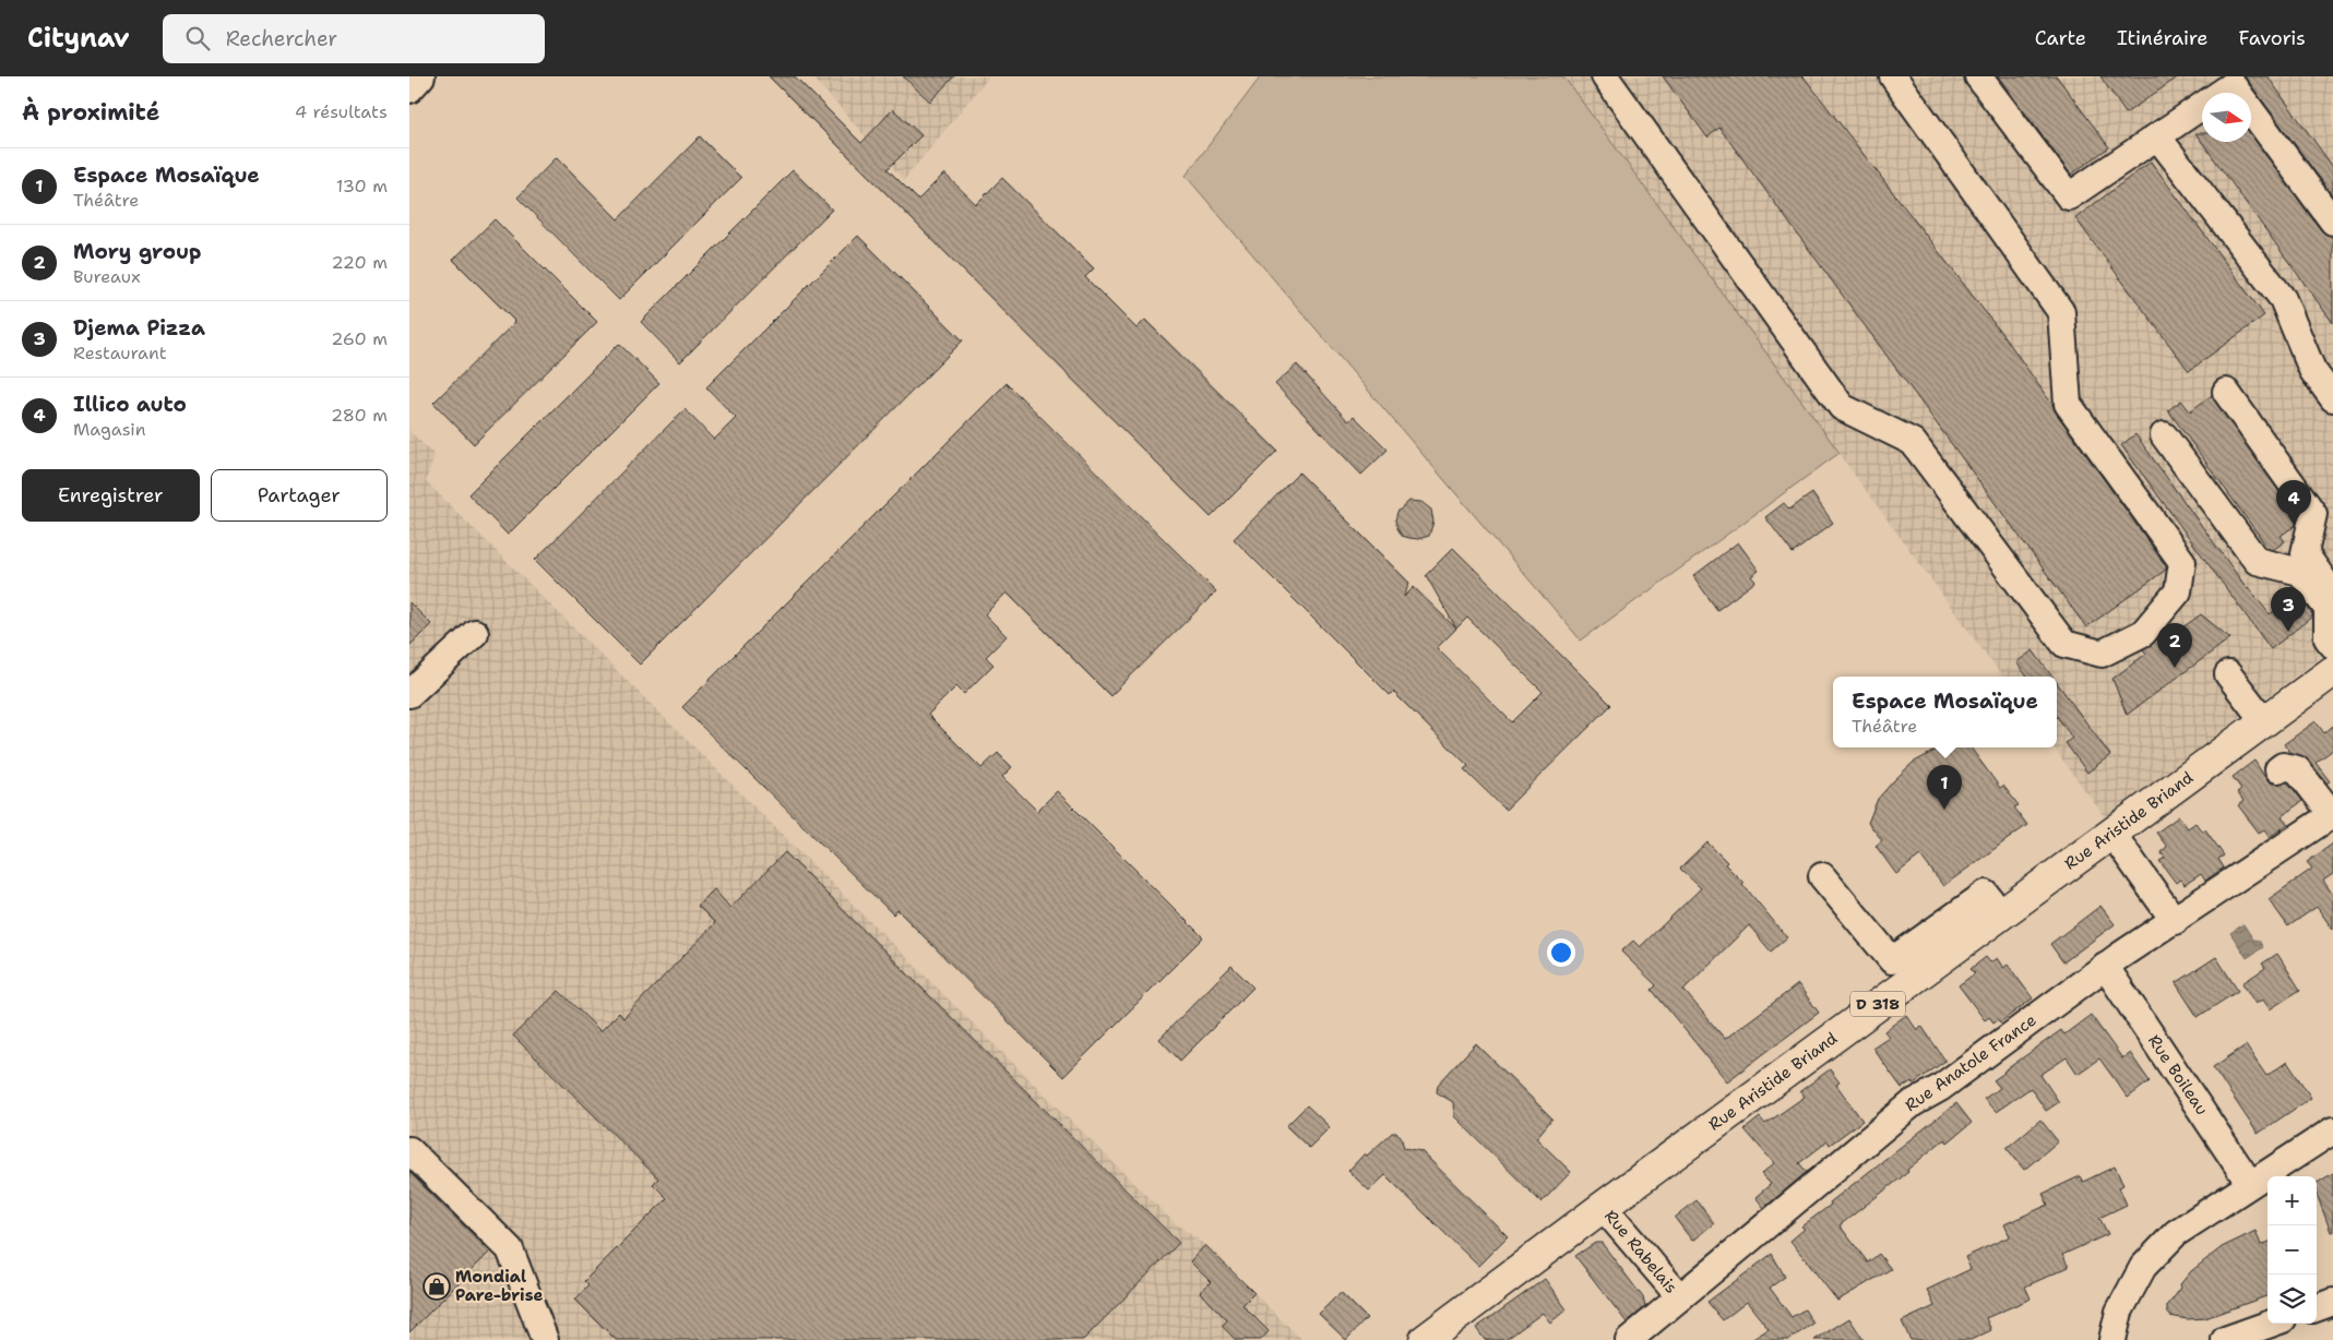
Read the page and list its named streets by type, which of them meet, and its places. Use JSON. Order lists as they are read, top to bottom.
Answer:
{
  "streets": {
    "main road": ["Rue Aristide Briand", "D 318"],
    "street": ["Rue Anatole France", "Rue Boileau", "Rue Rabelais"]
  },
  "crossings": [
    ["Rue Aristide Briand", "Rue Rabelais"],
    ["Rue Anatole France", "Rue Boileau"],
    ["Rue Anatole France", "Rue Rabelais"]
  ],
  "places": {
    "shop": ["Mondial Pare-brise"]
  },
  "north": "right",
  "page": {
    "header": "Citynav",
    "search": "Rechercher",
    "nav": ["Carte", "Itinéraire", "Favoris"],
    "heading": ["À proximité", "4 résultats"],
    "list": [
      {
        "mark": "1",
        "name": "Espace Mosaïque",
        "note": "Théâtre",
        "value": "130 m"
      },
      {
        "mark": "2",
        "name": "Mory group",
        "note": "Bureaux",
        "value": "220 m"
      },
      {
        "mark": "3",
        "name": "Djema Pizza",
        "note": "Restaurant",
        "value": "260 m"
      },
      {
        "mark": "4",
        "name": "Illico auto",
        "note": "Magasin",
        "value": "280 m"
      }
    ],
    "buttons": ["Enregistrer", "Partager"],
    "pins": [
      "4",
      "3",
      "2",
      "1"
    ],
    "popup": ["Espace Mosaïque", "Théâtre"],
    "map_buttons": ["+", "−"]
  }
}
